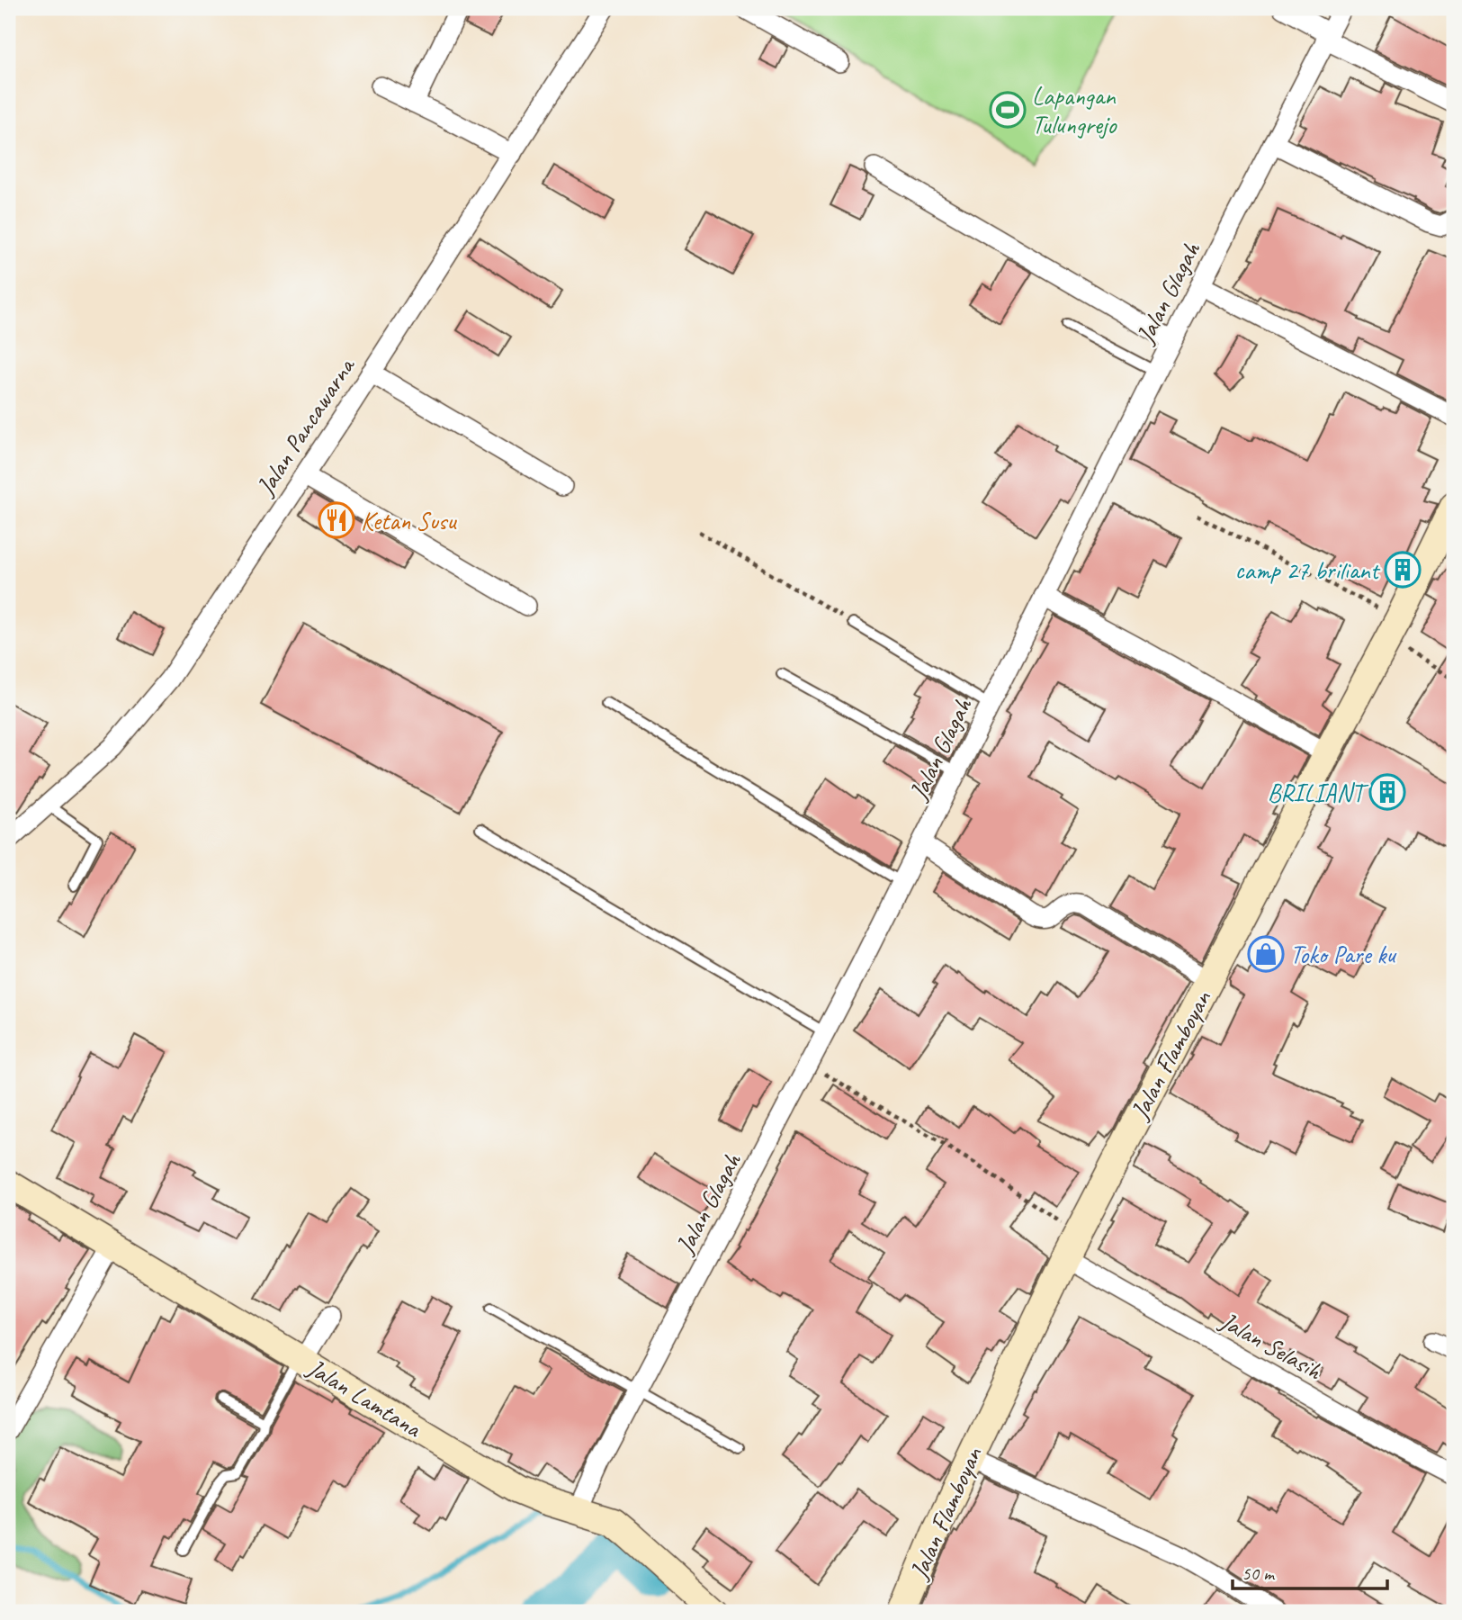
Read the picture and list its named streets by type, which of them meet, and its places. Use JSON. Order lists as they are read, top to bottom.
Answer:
{
  "streets": {
    "street": [
      "Jalan Glagah",
      "Jalan Pancawarna",
      "Jalan Flamboyan",
      "Jalan Selasih",
      "Jalan Lamtana"
    ]
  },
  "crossings": [
    ["Jalan Glagah", "Jalan Lamtana"],
    ["Jalan Flamboyan", "Jalan Selasih"]
  ],
  "places": {
    "sports": ["Lapangan Tulungrejo"],
    "restaurant": ["Ketan Susu"],
    "building": ["camp 27 briliant", "BRILIANT"],
    "shop": ["Toko Pare ku"]
  },
  "scale_bar": "50 m"
}
